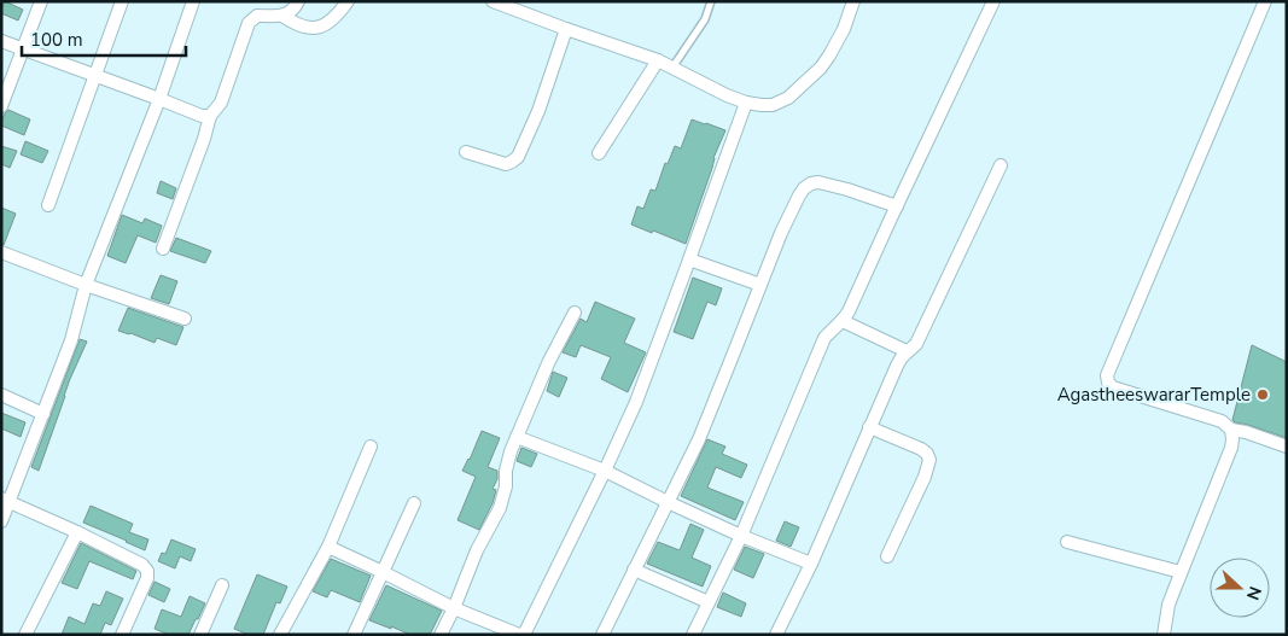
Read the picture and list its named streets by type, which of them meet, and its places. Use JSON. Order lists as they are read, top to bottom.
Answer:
{
  "places": ["AgastheeswararTemple"],
  "scale_bar": "100 m",
  "north": "right"
}
